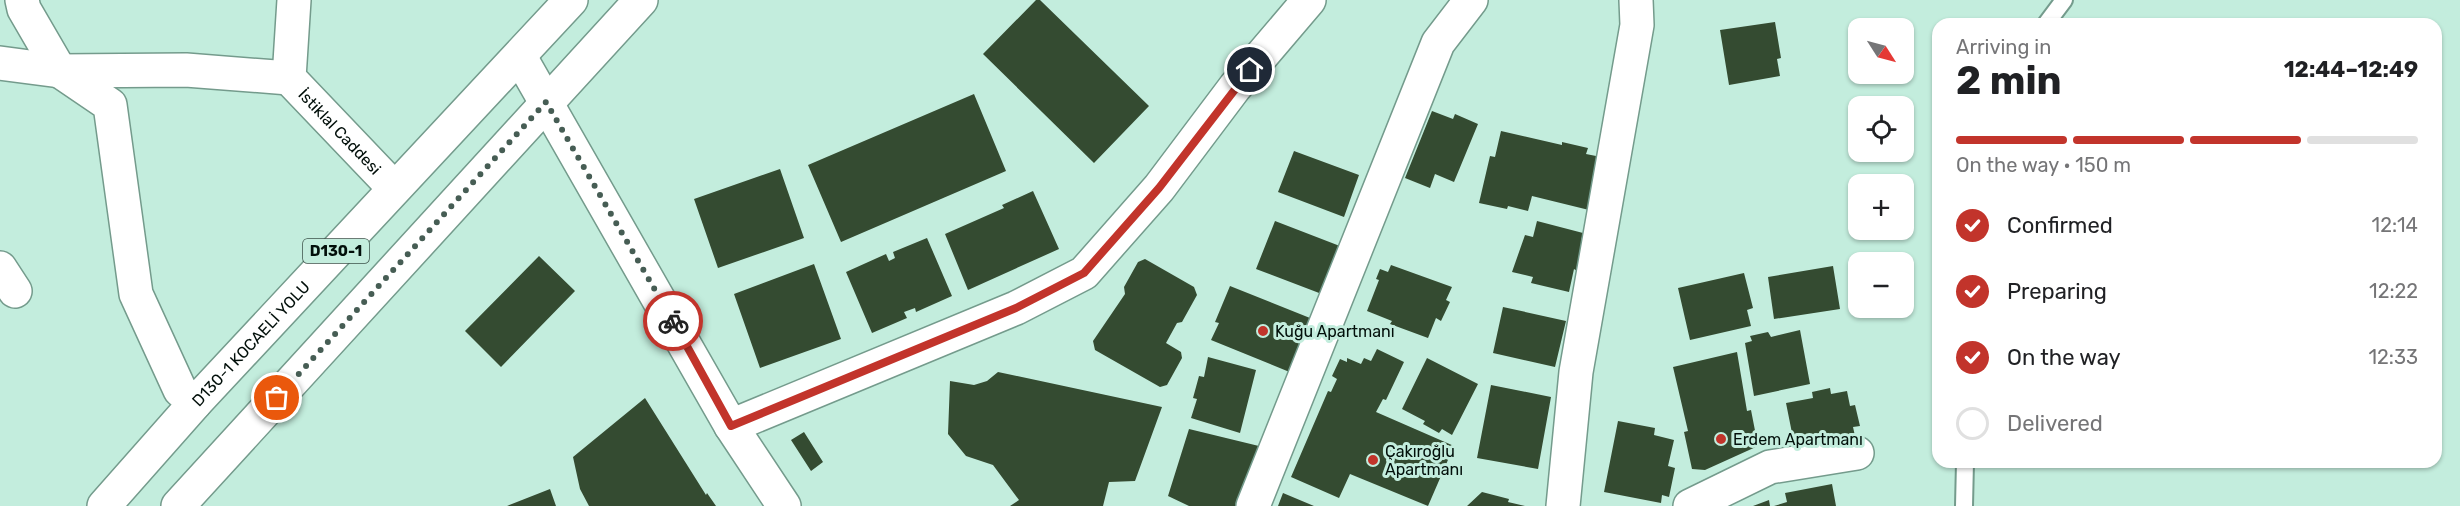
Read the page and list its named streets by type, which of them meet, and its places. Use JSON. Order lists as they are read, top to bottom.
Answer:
{
  "streets": {
    "main road": ["İstiklal Caddesi", "D130-1", "D130-1 KOCAELİ YOLU"]
  },
  "crossings": [
    ["İstiklal Caddesi", "D130-1 KOCAELİ YOLU"]
  ],
  "places": ["Kuğu Apartmanı", "Erdem Apartmanı", "Çakıroğlu Apartmanı"],
  "north": "bottom right",
  "page": {
    "map_buttons": ["+", "−"],
    "heading": ["2 min", "Arriving in", "12:44–12:49"],
    "bar": "On the way · 150 m",
    "list": [
      ["Confirmed", "12:14"],
      ["Preparing", "12:22"],
      ["On the way", "12:33"],
      "Delivered"
    ]
  }
}
